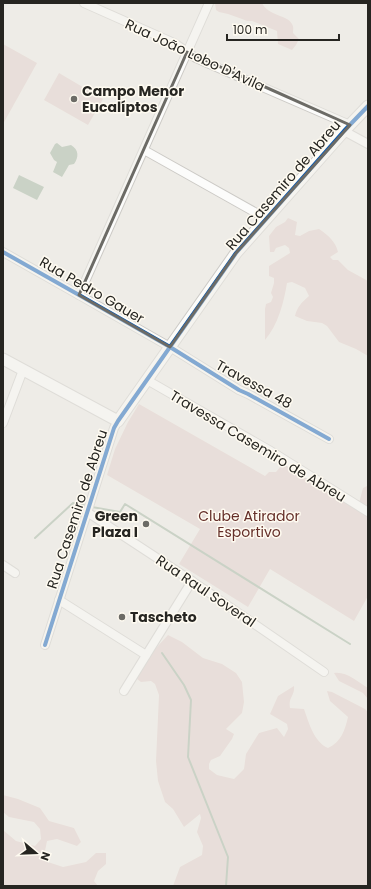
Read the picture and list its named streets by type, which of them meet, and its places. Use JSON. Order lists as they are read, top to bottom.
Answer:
{
  "streets": {
    "street": [
      "Rua João Lobo D'Avila",
      "Rua Casemiro de Abreu",
      "Rua Pedro Gauer",
      "Travessa 48",
      "Travessa Casemiro de Abreu",
      "Rua Raul Soveral"
    ]
  },
  "crossings": [
    ["Rua João Lobo D'Avila", "Rua Casemiro de Abreu"],
    ["Rua Casemiro de Abreu", "Rua Pedro Gauer"],
    ["Rua Casemiro de Abreu", "Travessa 48"],
    ["Rua Casemiro de Abreu", "Travessa Casemiro de Abreu"],
    ["Rua Casemiro de Abreu", "Rua Raul Soveral"],
    ["Rua Pedro Gauer", "Travessa 48"]
  ],
  "parks": ["Clube Atirador Esportivo"],
  "places": ["Campo Menor Eucalíptos", "Green Plaza I", "Tascheto"],
  "scale_bar": "100 m",
  "north": "right"
}
